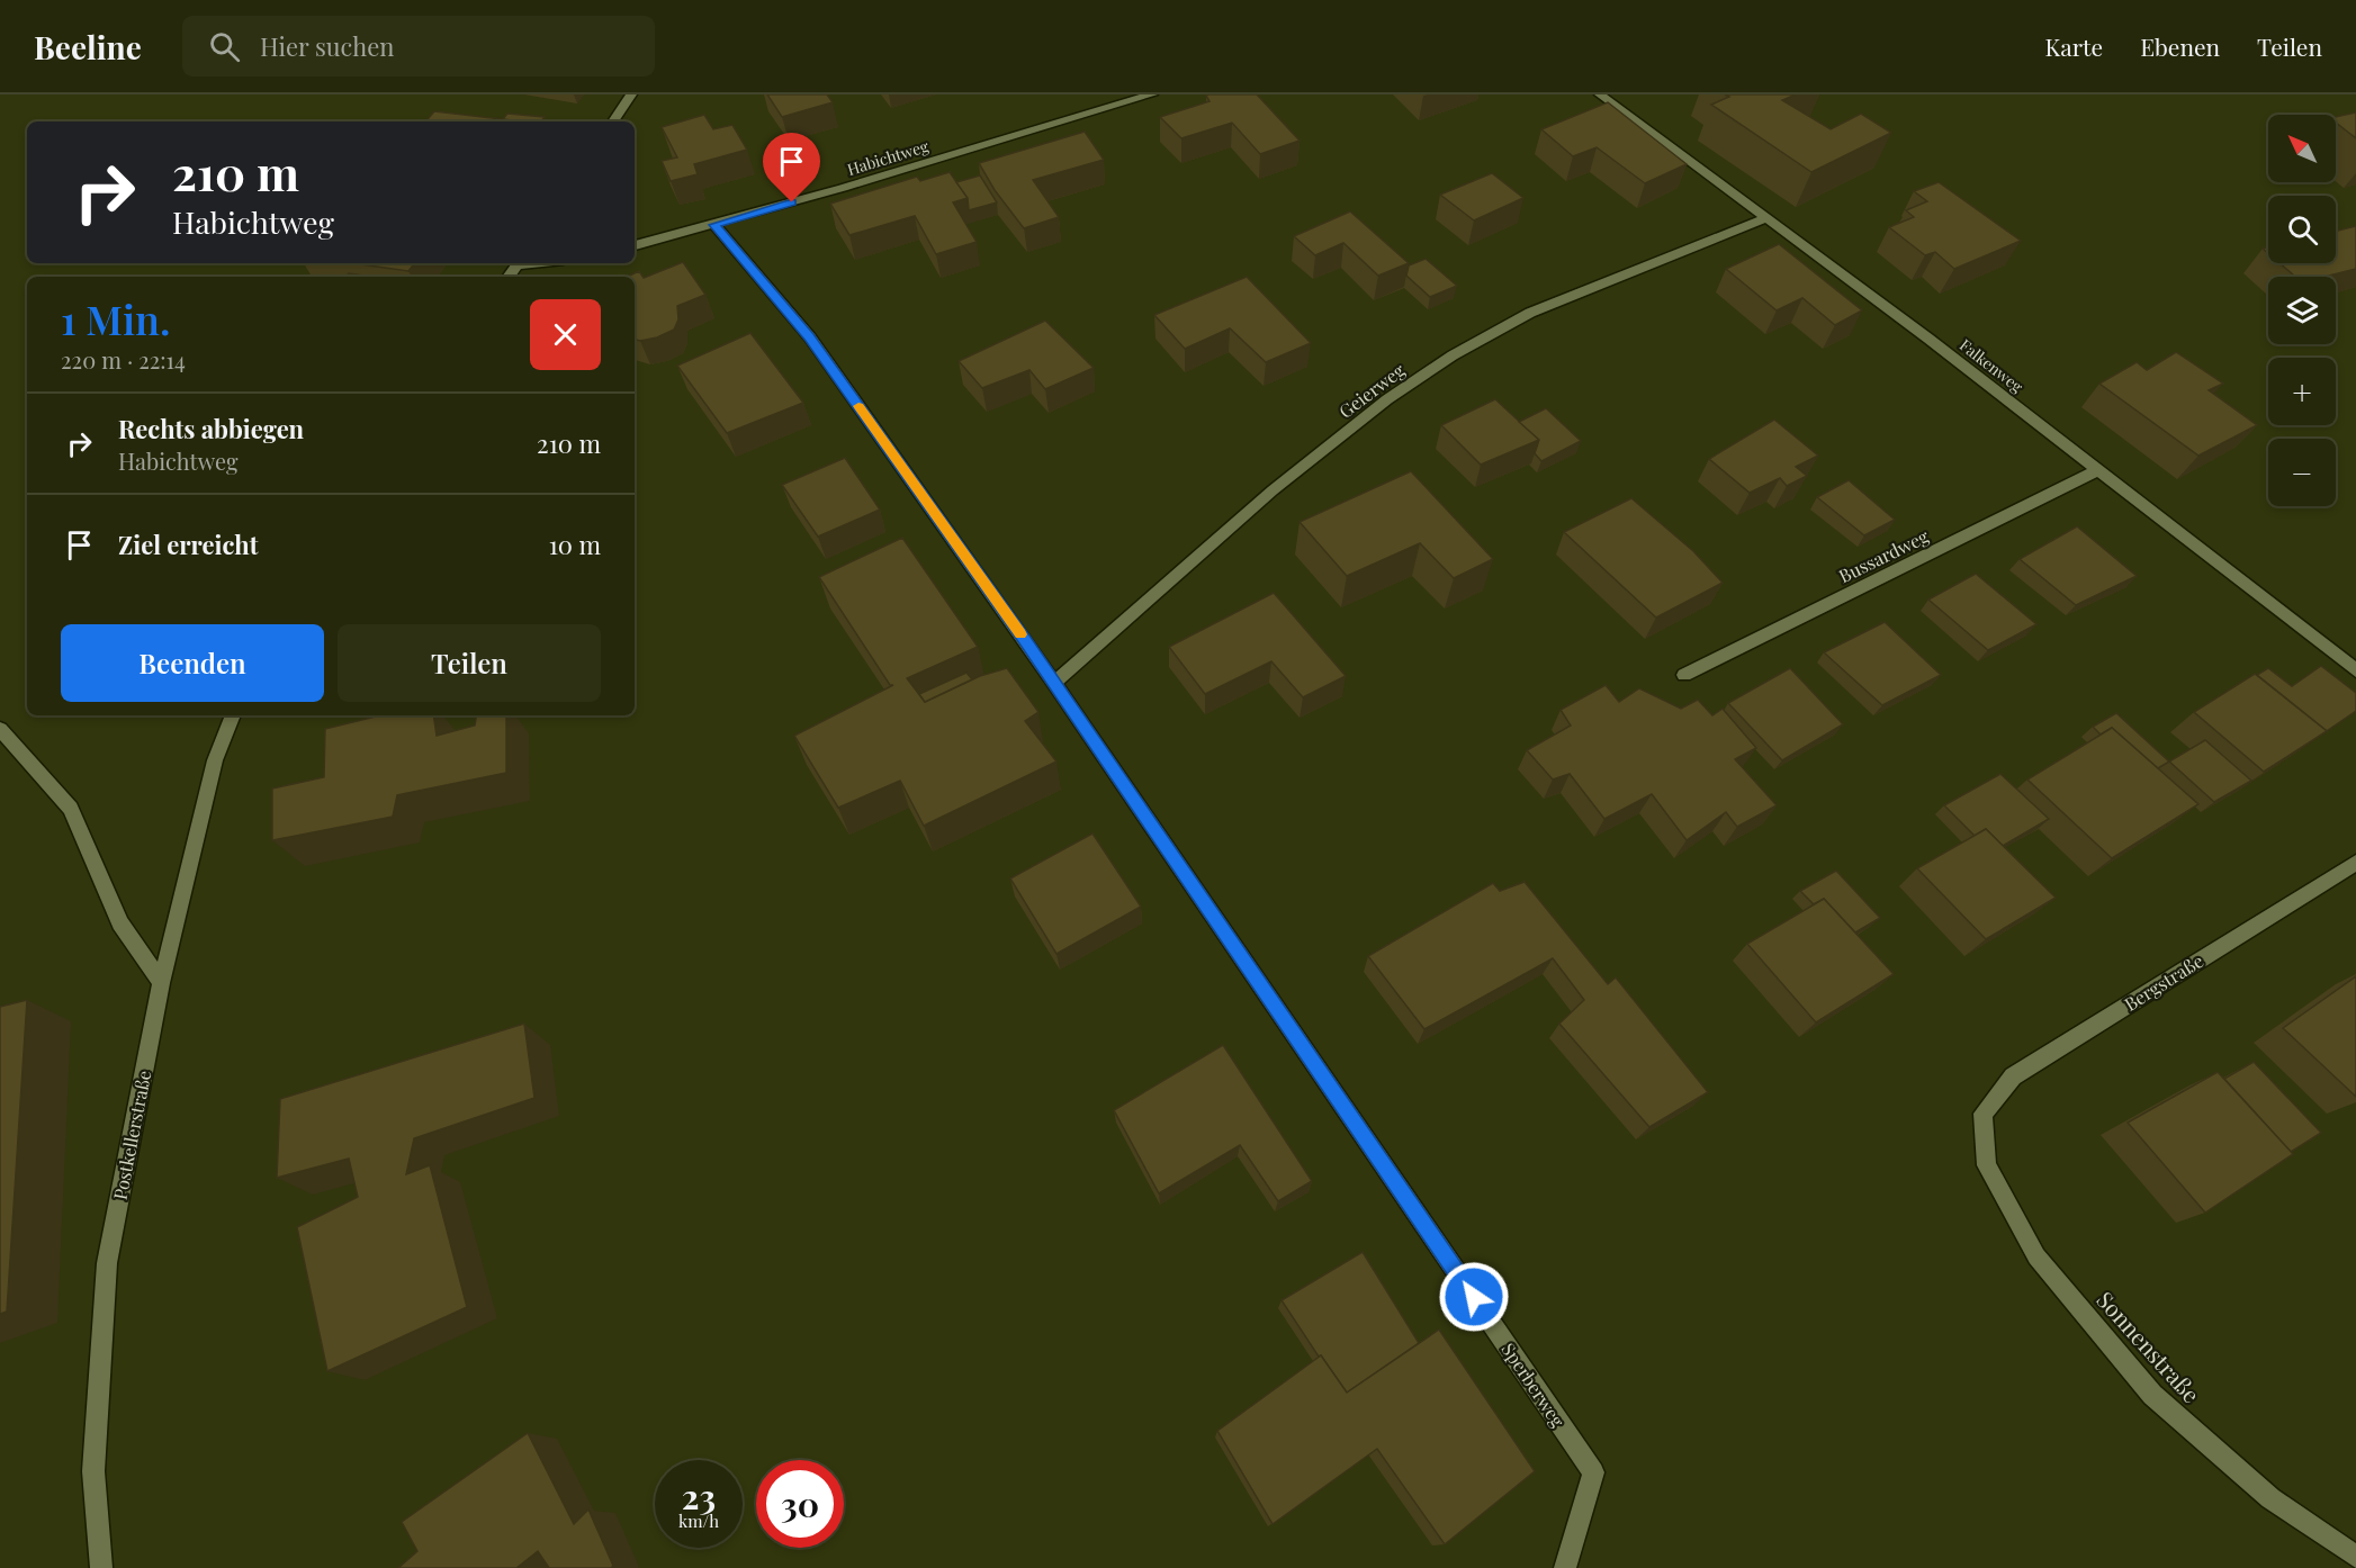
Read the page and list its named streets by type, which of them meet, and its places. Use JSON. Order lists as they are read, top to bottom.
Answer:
{
  "streets": {
    "street": [
      "Habichtweg",
      "Falkenweg",
      "Geierweg",
      "Bussardweg",
      "Bergstraße",
      "Postkellerstraße",
      "Sonnenstraße",
      "Sperberweg"
    ]
  },
  "crossings": [
    ["Habichtweg", "Sperberweg"],
    ["Falkenweg", "Geierweg"],
    ["Falkenweg", "Bussardweg"],
    ["Geierweg", "Sperberweg"],
    ["Bergstraße", "Sonnenstraße"]
  ],
  "north": "top left",
  "page": {
    "header": "Beeline",
    "search": "Hier suchen",
    "nav": ["Karte", "Ebenen", "Teilen"],
    "map_buttons": ["+", "−"],
    "turn": ["210 m", "Habichtweg"],
    "heading": ["1 Min.", "220 m · 22:14"],
    "list": [
      {
        "name": "Rechts abbiegen",
        "note": "Habichtweg",
        "value": "210 m"
      },
      {
        "name": "Ziel erreicht",
        "value": "10 m"
      }
    ],
    "buttons": ["Beenden", "Teilen"],
    "speed": "23 km/h",
    "limit": "30"
  }
}
